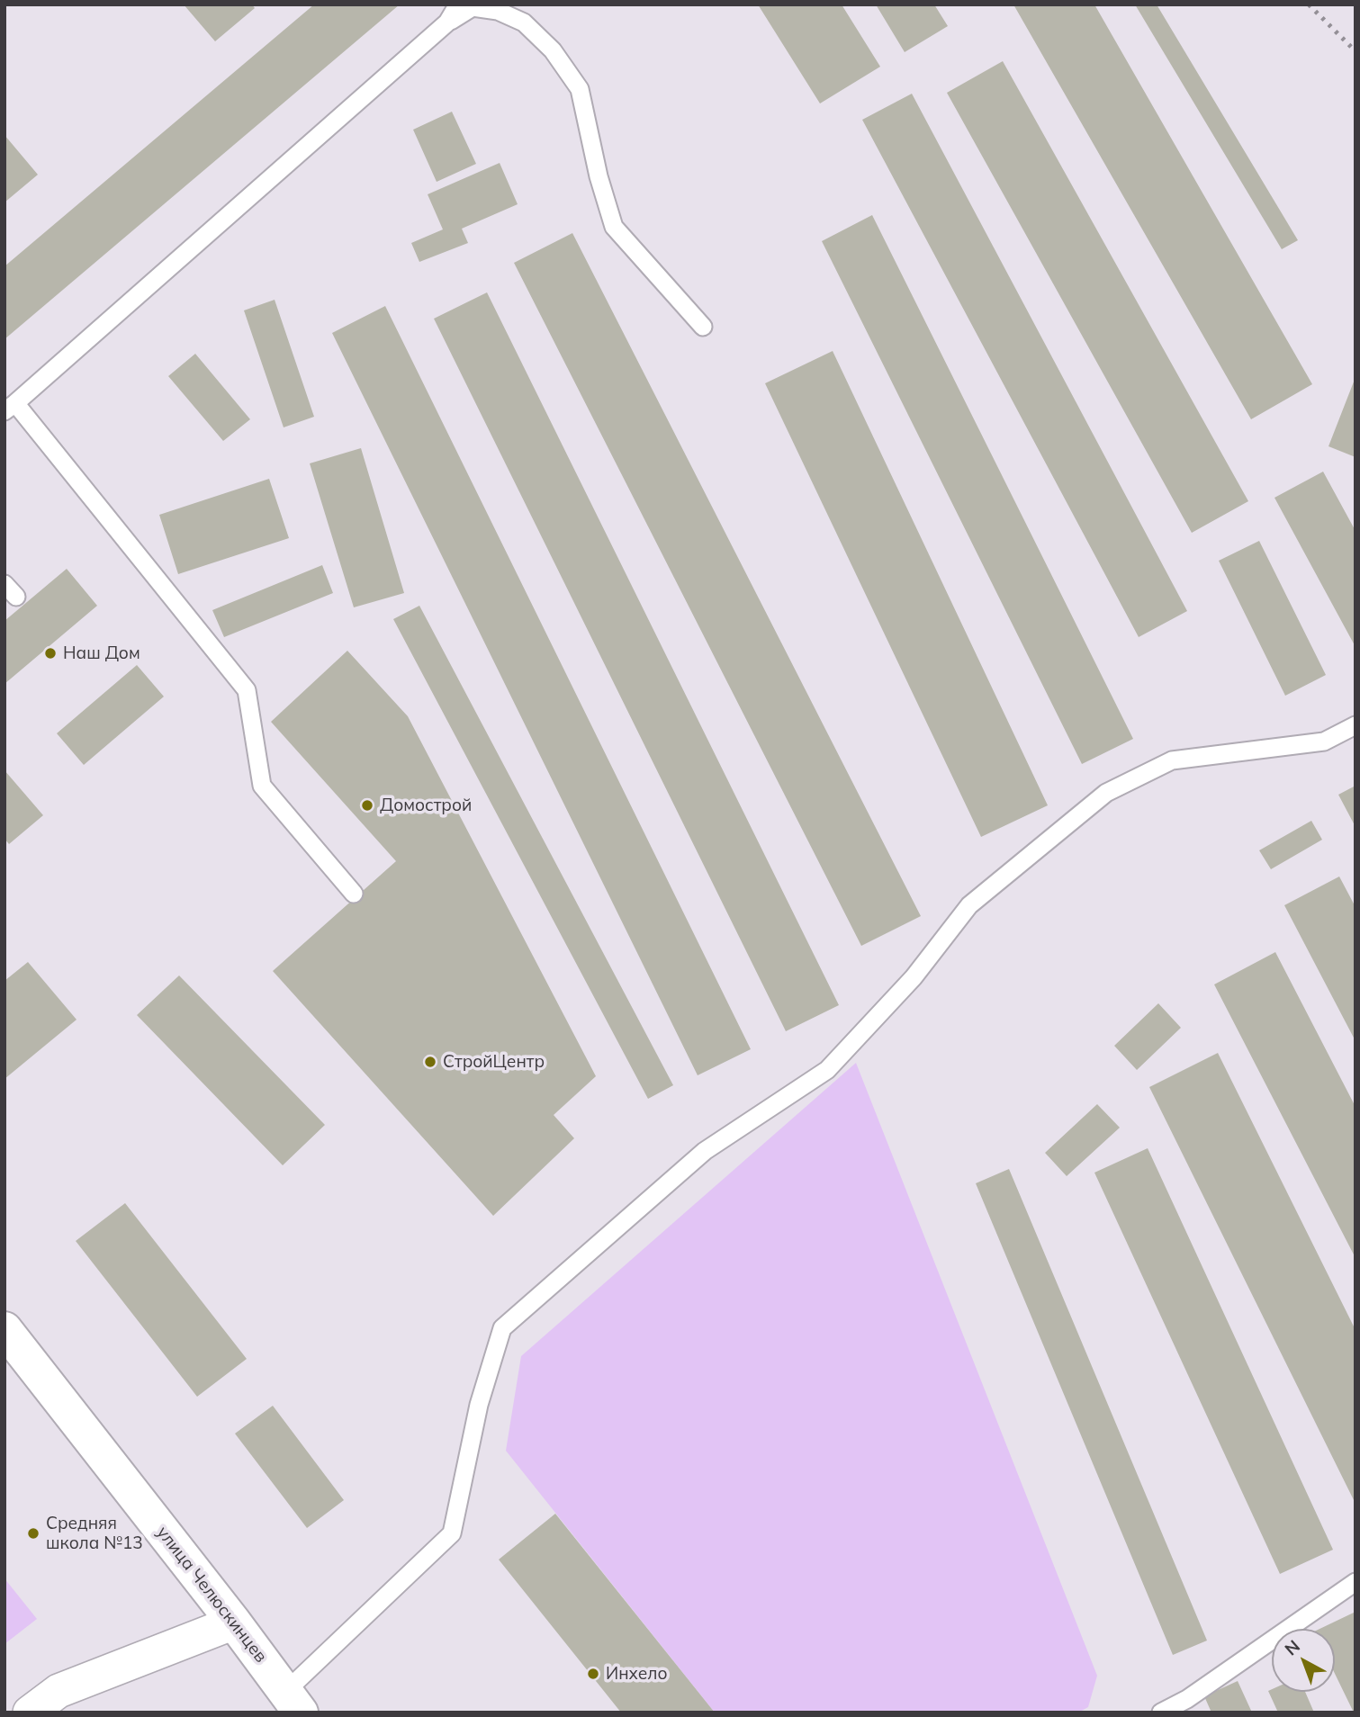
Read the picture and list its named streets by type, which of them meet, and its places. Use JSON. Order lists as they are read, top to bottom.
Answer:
{
  "streets": {
    "street": ["улица Челюскинцев"]
  },
  "places": [
    "Наш Дом",
    "Домострой",
    "СтройЦентр",
    "Средняя школа №13",
    "Инхело"
  ],
  "north": "top left"
}
